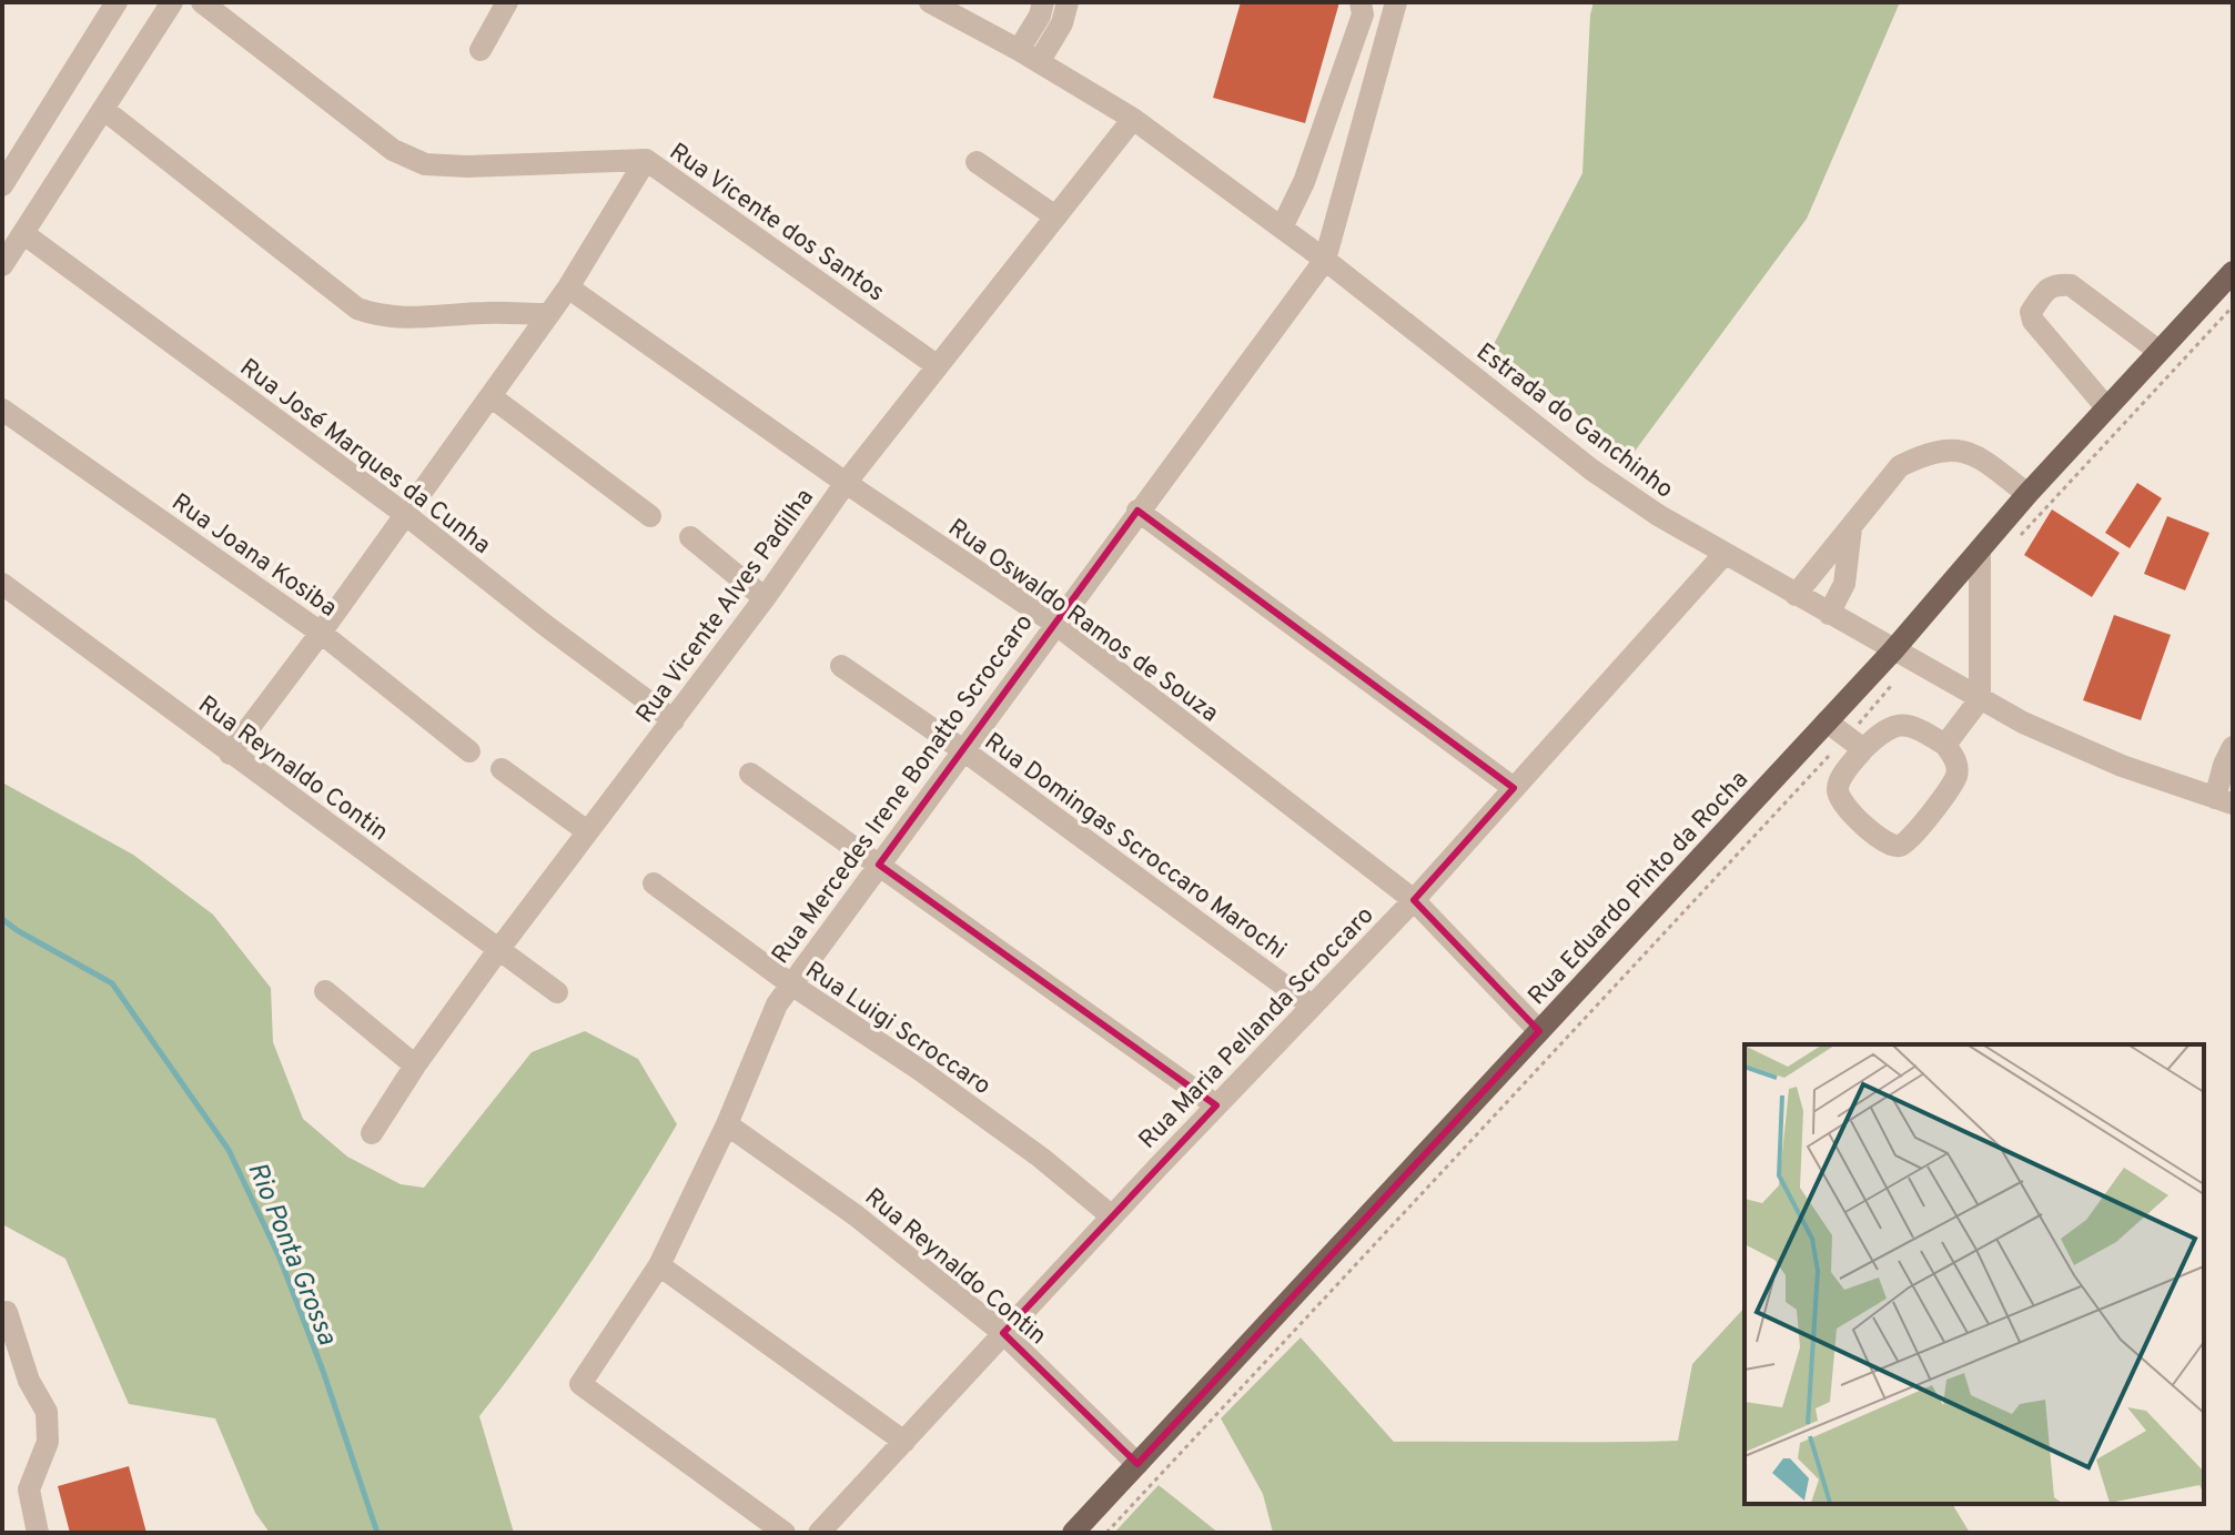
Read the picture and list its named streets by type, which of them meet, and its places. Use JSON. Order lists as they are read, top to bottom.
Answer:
{
  "streets": {
    "main road": ["Rua Eduardo Pinto da Rocha"],
    "street": [
      "Rua Vicente dos Santos",
      "Estrada do Ganchinho",
      "Rua José Marques da Cunha",
      "Rua Joana Kosiba",
      "Rua Vicente Alves Padilha",
      "Rua Oswaldo Ramos de Souza",
      "Rua Reynaldo Contin",
      "Rua Mercedes Irene Bonatto Scroccaro",
      "Rua Domingas Scroccaro Marochi",
      "Rua Luigi Scroccaro",
      "Rua Maria Pellanda Scroccaro"
    ]
  },
  "crossings": [
    ["Rua Vicente dos Santos", "Rua Vicente Alves Padilha"],
    ["Estrada do Ganchinho", "Rua Vicente Alves Padilha"],
    ["Estrada do Ganchinho", "Rua Mercedes Irene Bonatto Scroccaro"],
    ["Estrada do Ganchinho", "Rua Eduardo Pinto da Rocha"],
    ["Estrada do Ganchinho", "Rua Maria Pellanda Scroccaro"],
    ["Rua José Marques da Cunha", "Rua Vicente Alves Padilha"],
    ["Rua Vicente Alves Padilha", "Rua Oswaldo Ramos de Souza"],
    ["Rua Vicente Alves Padilha", "Rua Reynaldo Contin"],
    ["Rua Oswaldo Ramos de Souza", "Rua Mercedes Irene Bonatto Scroccaro"],
    ["Rua Oswaldo Ramos de Souza", "Rua Eduardo Pinto da Rocha"],
    ["Rua Oswaldo Ramos de Souza", "Rua Maria Pellanda Scroccaro"],
    ["Rua Reynaldo Contin", "Rua Mercedes Irene Bonatto Scroccaro"],
    ["Rua Reynaldo Contin", "Rua Eduardo Pinto da Rocha"],
    ["Rua Reynaldo Contin", "Rua Maria Pellanda Scroccaro"],
    ["Rua Mercedes Irene Bonatto Scroccaro", "Rua Domingas Scroccaro Marochi"],
    ["Rua Mercedes Irene Bonatto Scroccaro", "Rua Luigi Scroccaro"],
    ["Rua Domingas Scroccaro Marochi", "Rua Maria Pellanda Scroccaro"],
    ["Rua Luigi Scroccaro", "Rua Maria Pellanda Scroccaro"]
  ],
  "water": ["Rio Ponta Grossa"]
}
